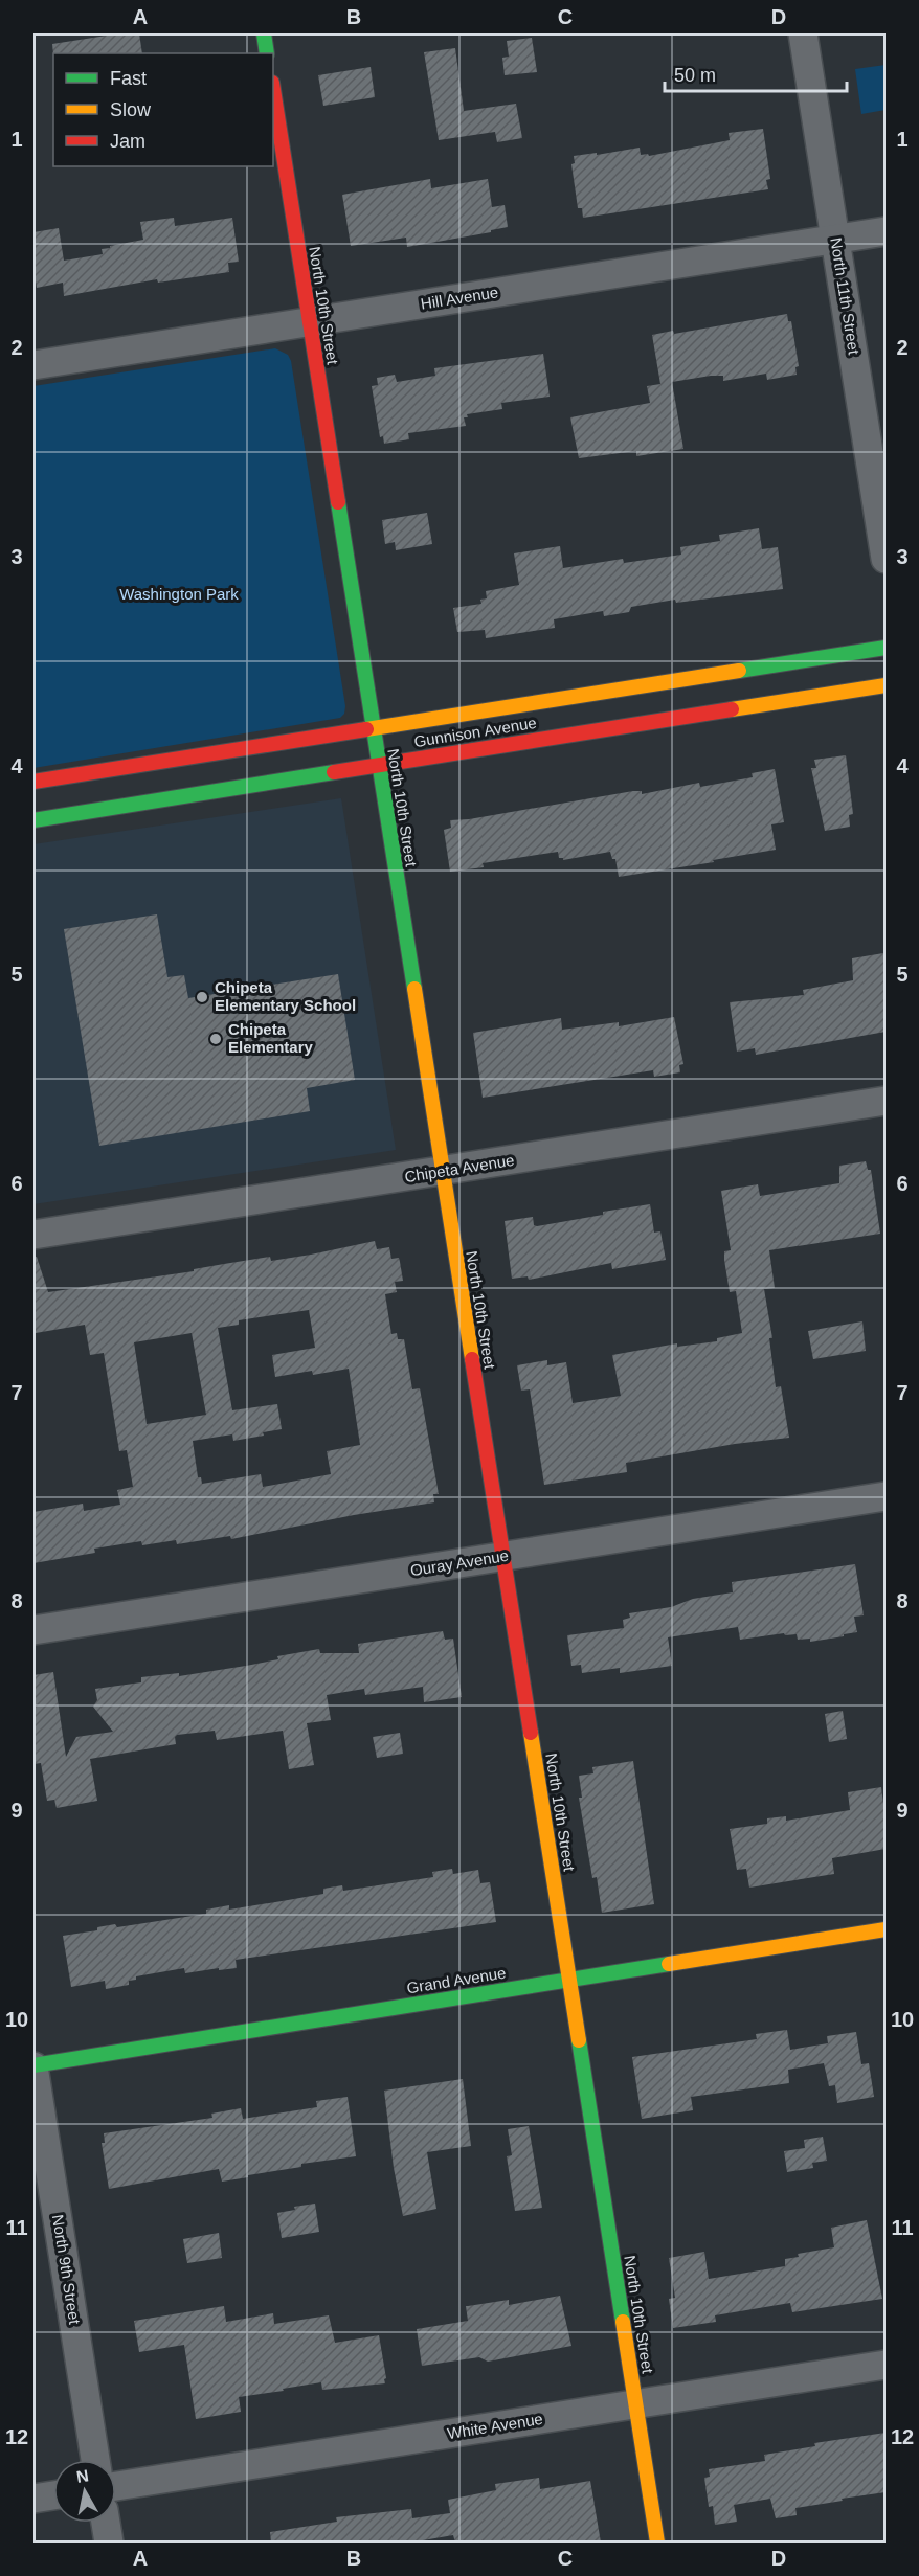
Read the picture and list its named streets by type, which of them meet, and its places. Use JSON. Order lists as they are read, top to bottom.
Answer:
{
  "streets": {
    "street": [
      "North 11th Street",
      "Hill Avenue",
      "North 10th Street",
      "Gunnison Avenue",
      "Chipeta Avenue",
      "Ouray Avenue",
      "Grand Avenue",
      "North 9th Street",
      "White Avenue"
    ]
  },
  "crossings": [
    ["North 11th Street", "Hill Avenue"],
    ["Hill Avenue", "North 10th Street"],
    ["North 10th Street", "Gunnison Avenue"],
    ["North 10th Street", "Chipeta Avenue"],
    ["North 10th Street", "Ouray Avenue"],
    ["North 10th Street", "Grand Avenue"],
    ["North 10th Street", "White Avenue"],
    ["Grand Avenue", "North 9th Street"]
  ],
  "parks": ["Washington Park"],
  "places": ["Chipeta Elementary School", "Chipeta Elementary"],
  "legend": ["Fast", "Slow", "Jam"],
  "scale_bar": "50 m",
  "north": "top",
  "grid": {
    "columns": [
      "A",
      "B",
      "C",
      "D"
    ],
    "rows": [
      "1",
      "2",
      "3",
      "4",
      "5",
      "6",
      "7",
      "8",
      "9",
      "10",
      "11",
      "12"
    ]
  }
}
